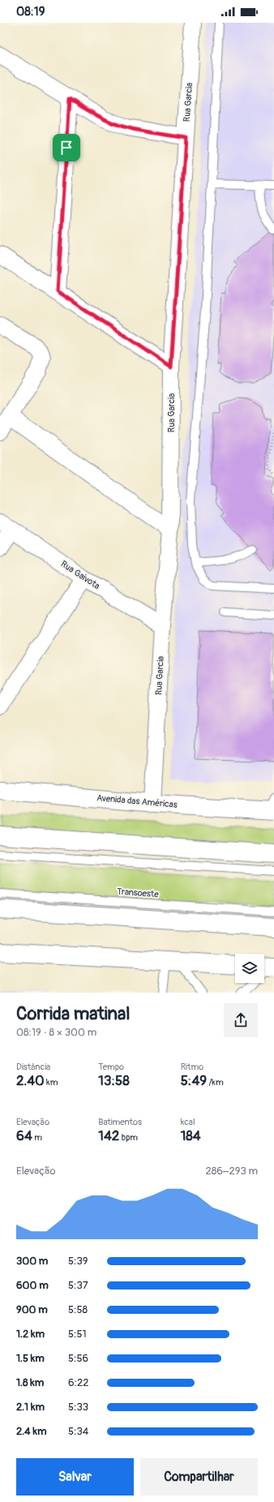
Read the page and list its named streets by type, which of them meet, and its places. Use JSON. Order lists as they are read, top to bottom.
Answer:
{
  "streets": {
    "main road": ["Avenida das Américas"],
    "street": ["Rua Garcia", "Rua Gaivota"],
    "lane": ["Transoeste"]
  },
  "crossings": [
    ["Rua Garcia", "Rua Gaivota"],
    ["Rua Garcia", "Avenida das Américas"]
  ],
  "page": {
    "status": "08:19",
    "heading": ["Corrida matinal", "08:19 · 8 × 300 m"],
    "stats": [
      ["Distância", "2.40 km"],
      ["Tempo", "13:58"],
      ["Ritmo", "5:49 /km"],
      ["Elevação", "64 m"],
      ["Batimentos", "142 bpm"],
      ["kcal", "184"]
    ],
    "chart": ["Elevação", "286–293 m"],
    "list": [
      {
        "name": "300 m",
        "note": "5:39"
      },
      {
        "name": "600 m",
        "note": "5:37"
      },
      {
        "name": "900 m",
        "note": "5:58"
      },
      {
        "name": "1.2 km",
        "note": "5:51"
      },
      {
        "name": "1.5 km",
        "note": "5:56"
      },
      {
        "name": "1.8 km",
        "note": "6:22"
      },
      {
        "name": "2.1 km",
        "note": "5:33"
      },
      {
        "name": "2.4 km",
        "note": "5:34"
      }
    ],
    "buttons": ["Salvar", "Compartilhar"]
  }
}
